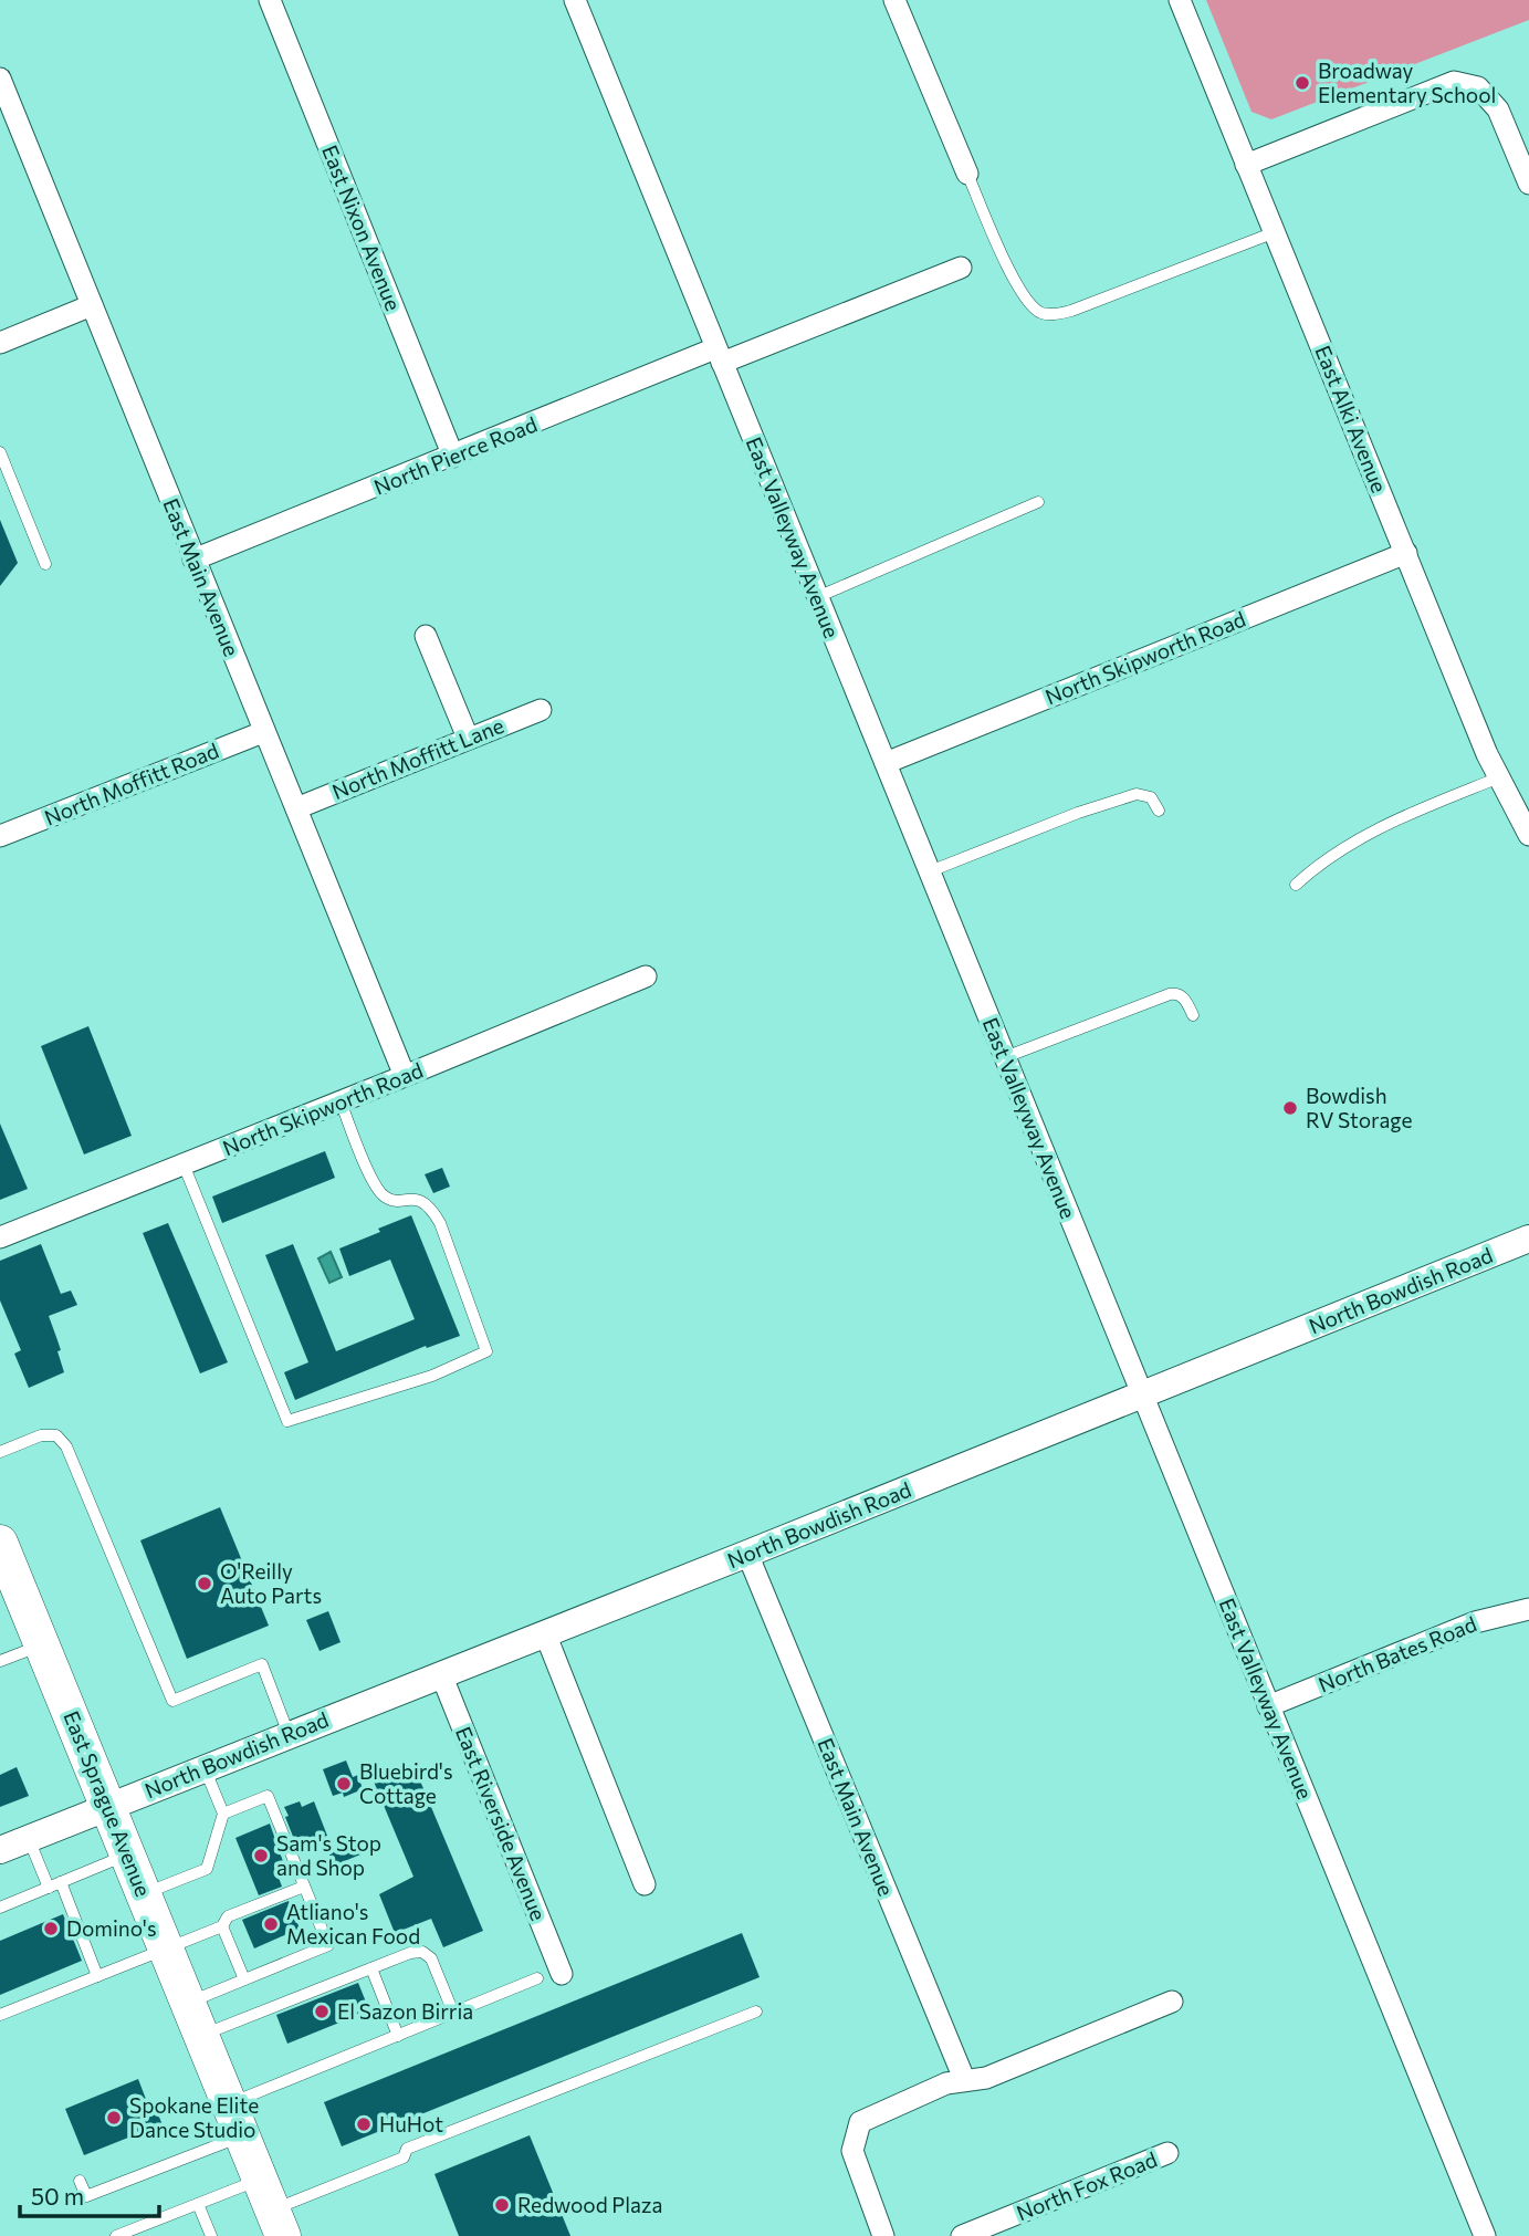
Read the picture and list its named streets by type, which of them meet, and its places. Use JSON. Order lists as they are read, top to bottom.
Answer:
{
  "streets": {
    "main road": ["East Sprague Avenue"],
    "street": [
      "East Nixon Avenue",
      "East Alki Avenue",
      "North Pierce Road",
      "East Valleyway Avenue",
      "East Main Avenue",
      "North Skipworth Road",
      "North Moffitt Lane",
      "North Moffitt Road",
      "North Bowdish Road",
      "North Bates Road",
      "East Riverside Avenue",
      "North Fox Road"
    ]
  },
  "crossings": [
    ["East Nixon Avenue", "North Pierce Road"],
    ["East Alki Avenue", "North Skipworth Road"],
    ["North Pierce Road", "East Valleyway Avenue"],
    ["North Pierce Road", "East Main Avenue"],
    ["East Valleyway Avenue", "North Skipworth Road"],
    ["East Valleyway Avenue", "North Bowdish Road"],
    ["East Valleyway Avenue", "North Bates Road"],
    ["East Main Avenue", "North Skipworth Road"],
    ["East Main Avenue", "North Moffitt Lane"],
    ["East Main Avenue", "North Moffitt Road"],
    ["East Main Avenue", "North Bowdish Road"],
    ["North Bowdish Road", "East Sprague Avenue"],
    ["North Bowdish Road", "East Riverside Avenue"]
  ],
  "places": [
    "Broadway Elementary School",
    "Bowdish RV Storage",
    "O'Reilly Auto Parts",
    "Bluebird's Cottage",
    "Sam's Stop and Shop",
    "Atliano's Mexican Food",
    "Domino's",
    "El Sazon Birria",
    "Spokane Elite Dance Studio",
    "HuHot",
    "Redwood Plaza"
  ],
  "scale_bar": "50 m"
}
